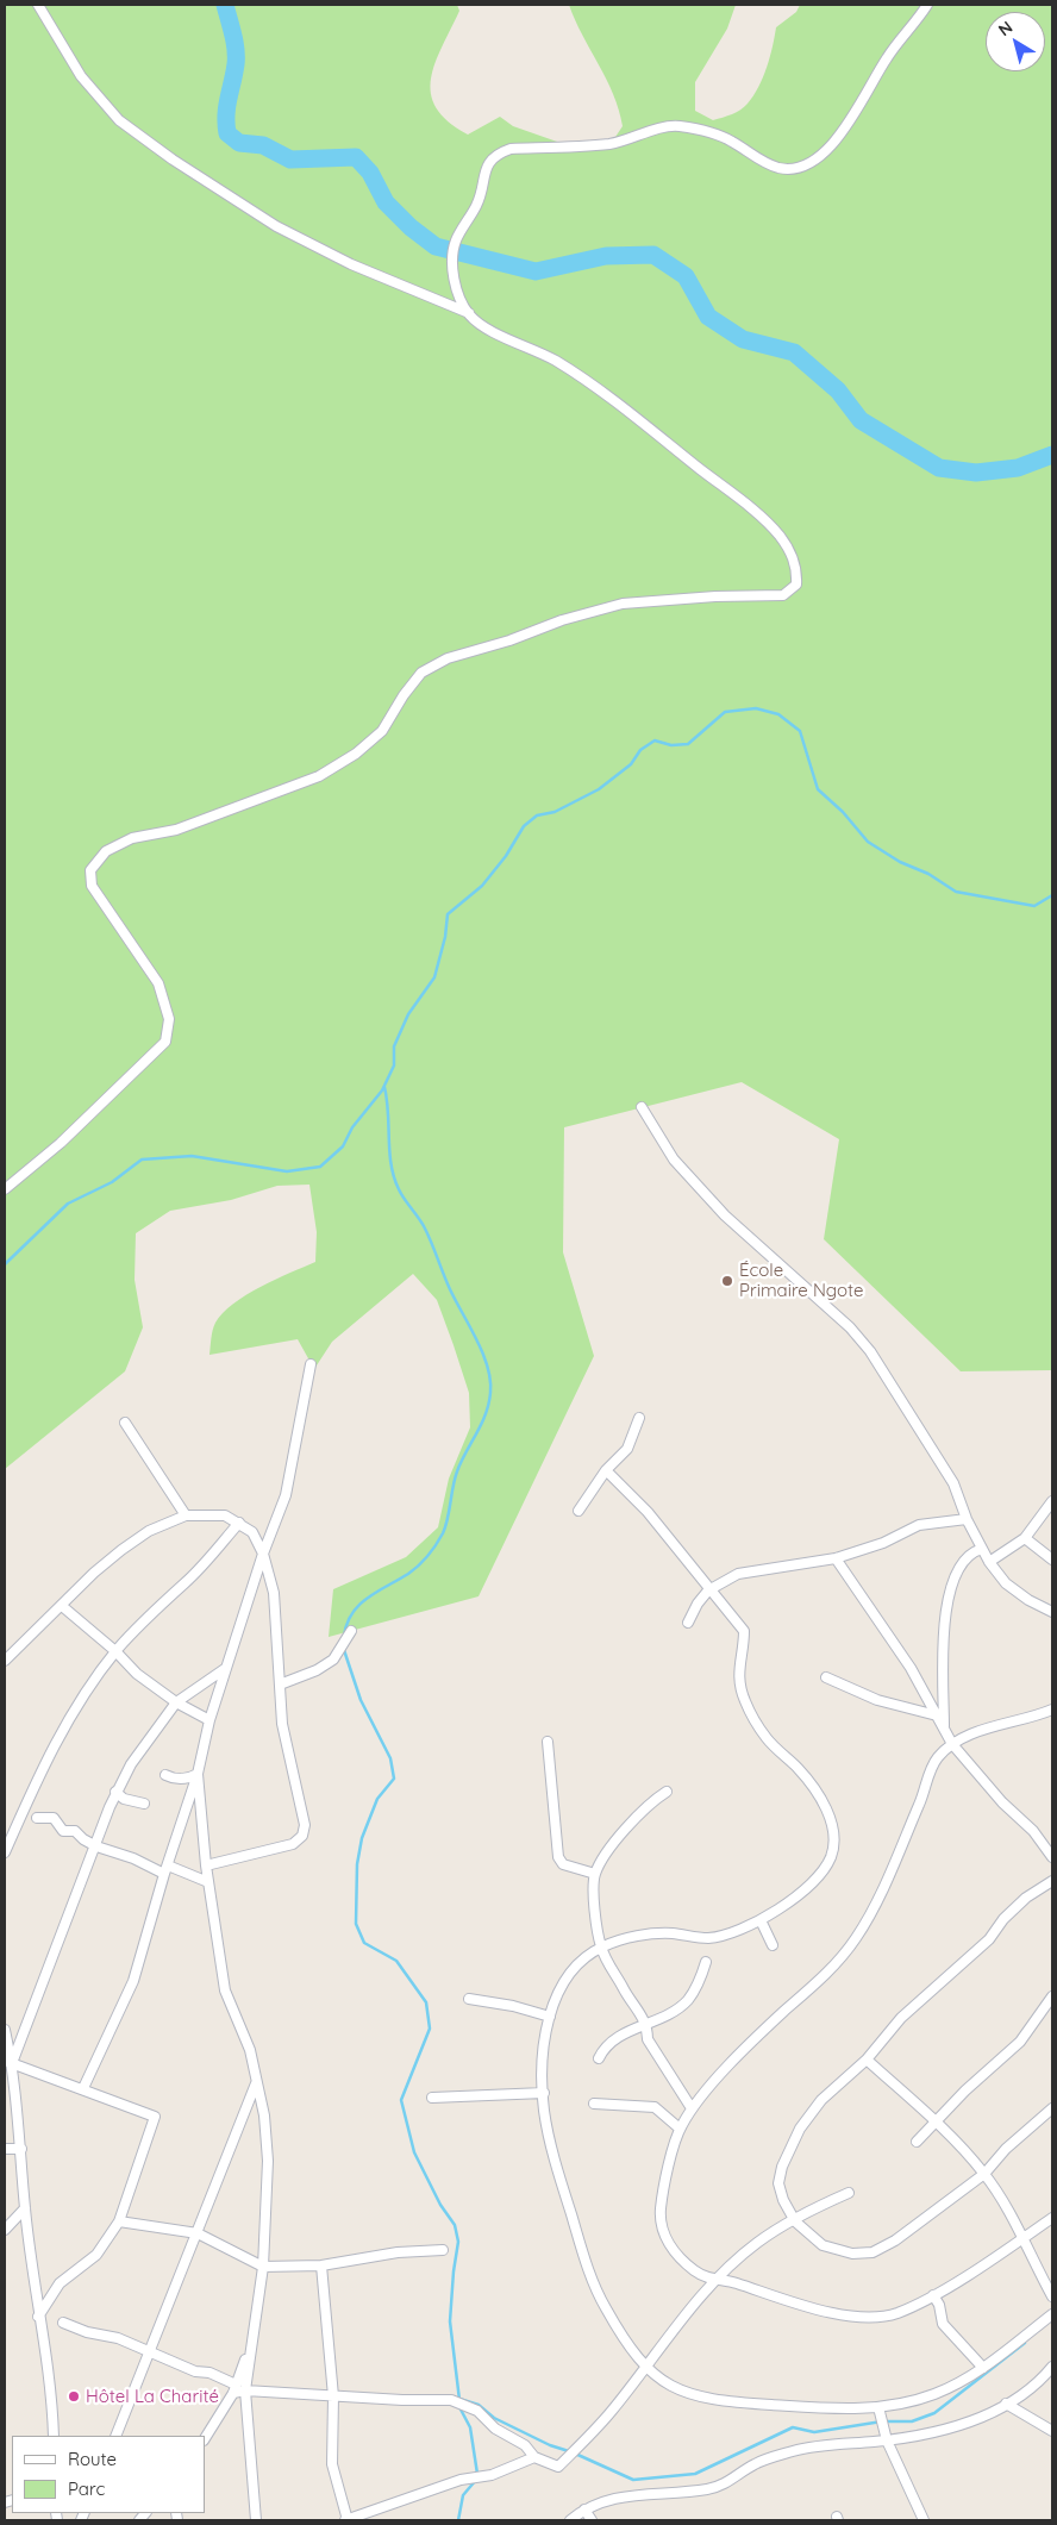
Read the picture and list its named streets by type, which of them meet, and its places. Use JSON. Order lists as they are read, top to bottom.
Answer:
{
  "places": ["École Primaire Ngote", "Hôtel La Charité"],
  "legend": ["Route", "Parc"],
  "north": "top left"
}
